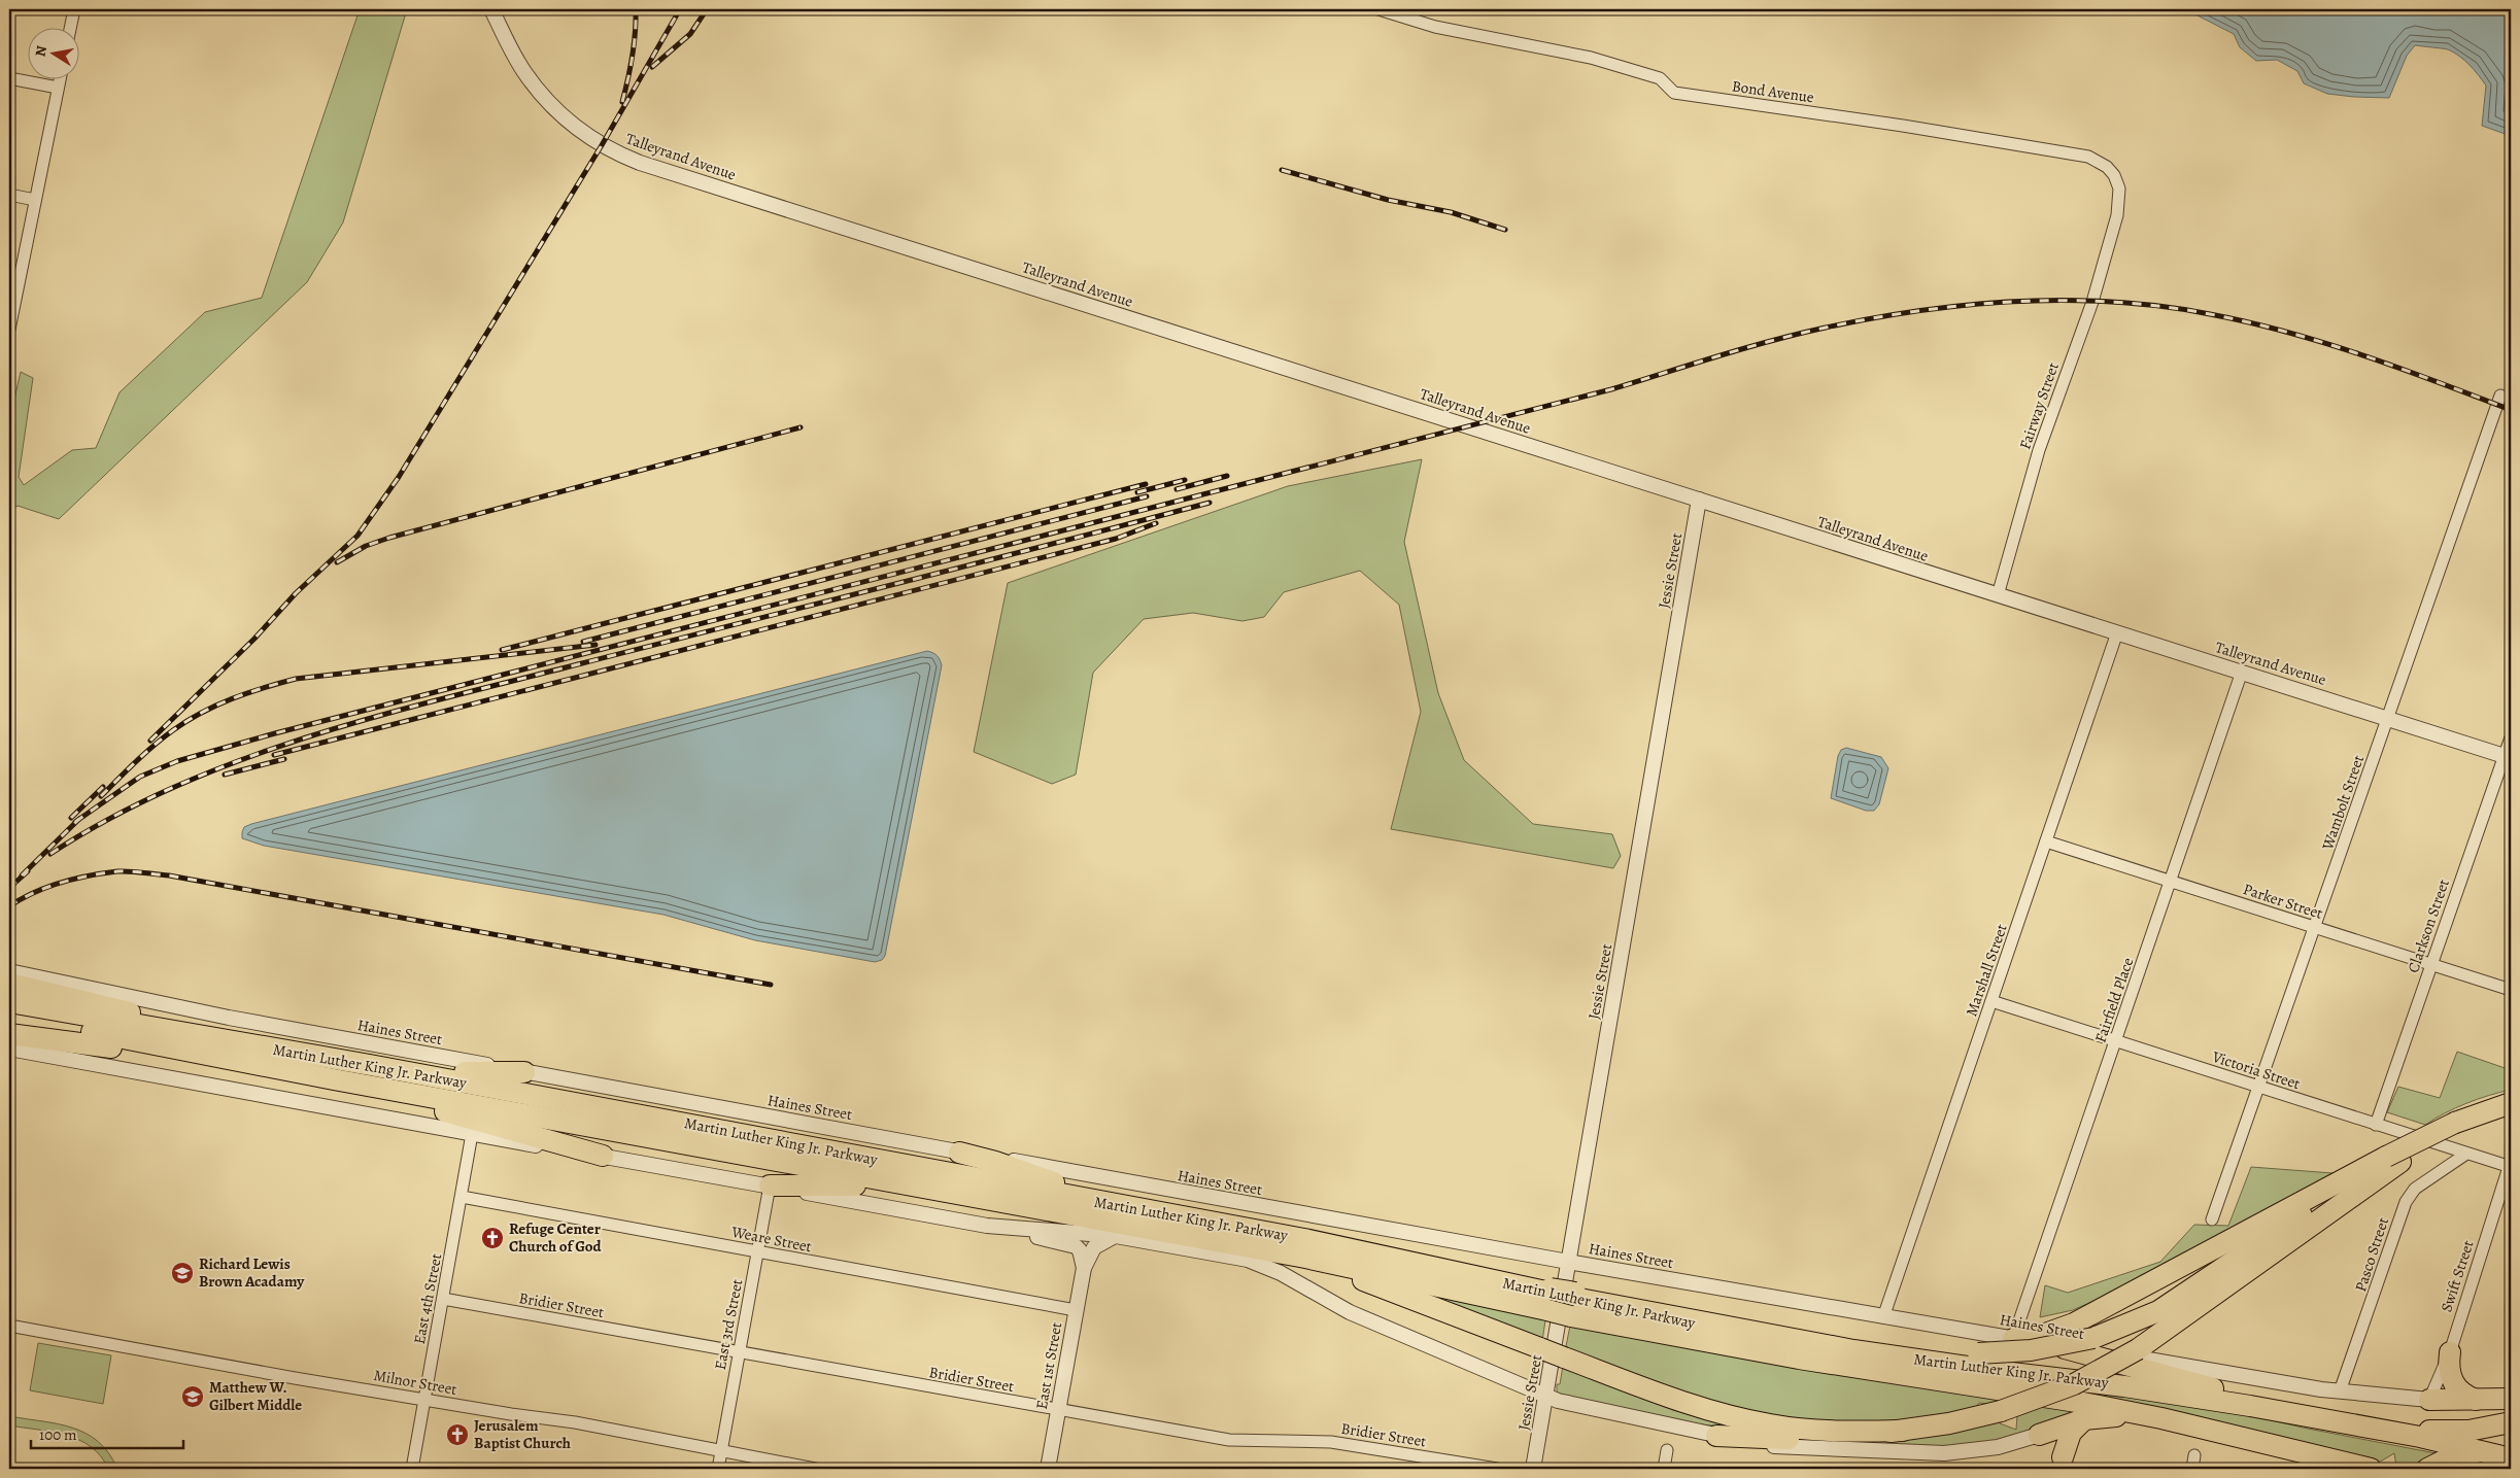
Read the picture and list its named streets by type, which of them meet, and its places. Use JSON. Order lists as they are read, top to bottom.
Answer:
{
  "streets": {
    "highway": ["Martin Luther King Jr. Parkway"],
    "street": [
      "Bond Avenue",
      "Talleyrand Avenue",
      "Fairway Street",
      "Jessie Street",
      "Wambolt Street",
      "Parker Street",
      "Clarkson Street",
      "Marshall Street",
      "Fairfield Place",
      "Haines Street",
      "Victoria Street",
      "Weare Street",
      "Pasco Street",
      "Swift Street",
      "East 4th Street",
      "Bridier Street",
      "East 3rd Street",
      "East 1st Street",
      "Milnor Street"
    ]
  },
  "crossings": [
    ["Bond Avenue", "Fairway Street"],
    ["Talleyrand Avenue", "Fairway Street"],
    ["Talleyrand Avenue", "Jessie Street"],
    ["Talleyrand Avenue", "Wambolt Street"],
    ["Talleyrand Avenue", "Clarkson Street"],
    ["Talleyrand Avenue", "Marshall Street"],
    ["Talleyrand Avenue", "Fairfield Place"],
    ["Jessie Street", "Haines Street"],
    ["Wambolt Street", "Parker Street"],
    ["Wambolt Street", "Victoria Street"],
    ["Parker Street", "Clarkson Street"],
    ["Parker Street", "Marshall Street"],
    ["Parker Street", "Fairfield Place"],
    ["Clarkson Street", "Victoria Street"],
    ["Marshall Street", "Haines Street"],
    ["Marshall Street", "Victoria Street"],
    ["Fairfield Place", "Haines Street"],
    ["Fairfield Place", "Victoria Street"],
    ["Haines Street", "Pasco Street"],
    ["Haines Street", "Swift Street"],
    ["Victoria Street", "Pasco Street"],
    ["Victoria Street", "Swift Street"],
    ["Weare Street", "East 4th Street"],
    ["Weare Street", "East 3rd Street"],
    ["Weare Street", "East 1st Street"],
    ["East 4th Street", "Bridier Street"],
    ["East 4th Street", "Milnor Street"],
    ["Bridier Street", "East 3rd Street"],
    ["Bridier Street", "East 1st Street"],
    ["East 3rd Street", "Milnor Street"]
  ],
  "places": {
    "church": ["Refuge Center Church of God", "Jerusalem Baptist Church"],
    "school or university": ["Richard Lewis Brown Acadamy", "Matthew W. Gilbert Middle"]
  },
  "scale_bar": "100 m",
  "north": "left"
}
